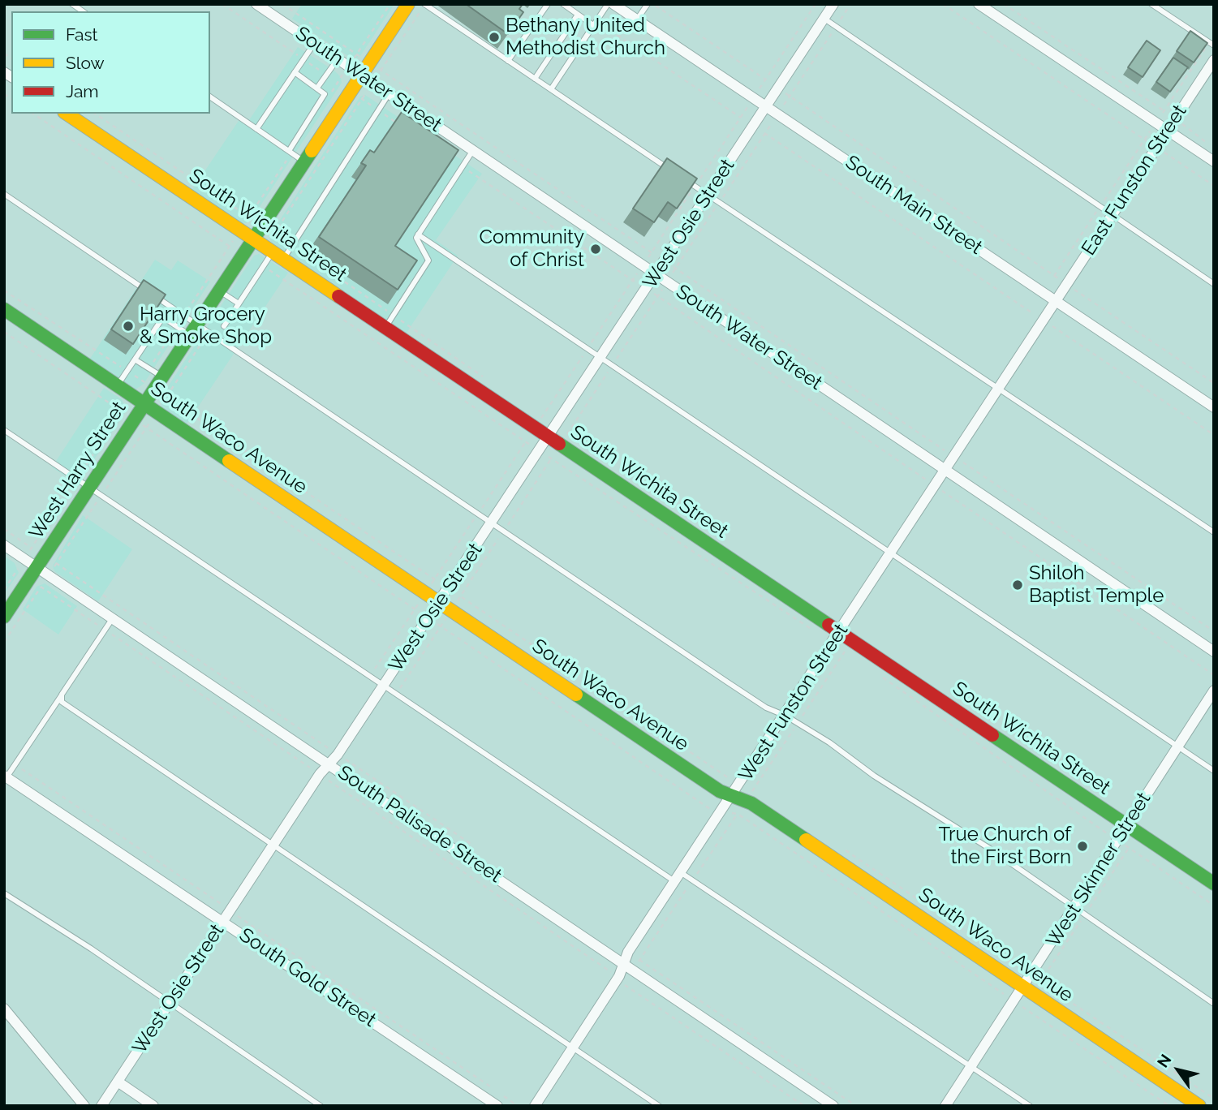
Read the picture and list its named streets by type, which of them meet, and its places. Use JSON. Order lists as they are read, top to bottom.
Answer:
{
  "streets": {
    "street": [
      "South Water Street",
      "East Funston Street",
      "South Main Street",
      "West Osie Street",
      "South Wichita Street",
      "South Waco Avenue",
      "West Harry Street",
      "West Funston Street",
      "South Palisade Street",
      "West Skinner Street",
      "South Gold Street"
    ]
  },
  "crossings": [
    ["South Water Street", "West Osie Street"],
    ["South Water Street", "West Harry Street"],
    ["South Water Street", "West Funston Street"],
    ["East Funston Street", "South Main Street"],
    ["East Funston Street", "West Funston Street"],
    ["South Main Street", "West Osie Street"],
    ["South Main Street", "West Funston Street"],
    ["West Osie Street", "South Wichita Street"],
    ["West Osie Street", "South Waco Avenue"],
    ["West Osie Street", "South Palisade Street"],
    ["West Osie Street", "South Gold Street"],
    ["South Wichita Street", "West Harry Street"],
    ["South Wichita Street", "West Funston Street"],
    ["South Wichita Street", "West Skinner Street"],
    ["South Waco Avenue", "West Harry Street"],
    ["South Waco Avenue", "West Funston Street"],
    ["South Waco Avenue", "West Skinner Street"],
    ["West Harry Street", "South Palisade Street"],
    ["West Funston Street", "South Palisade Street"]
  ],
  "places": [
    "Bethany United Methodist Church",
    "Community of Christ",
    "Harry Grocery & Smoke Shop",
    "Shiloh Baptist Temple",
    "True Church of the First Born"
  ],
  "legend": ["Fast", "Slow", "Jam"],
  "north": "top left"
}
